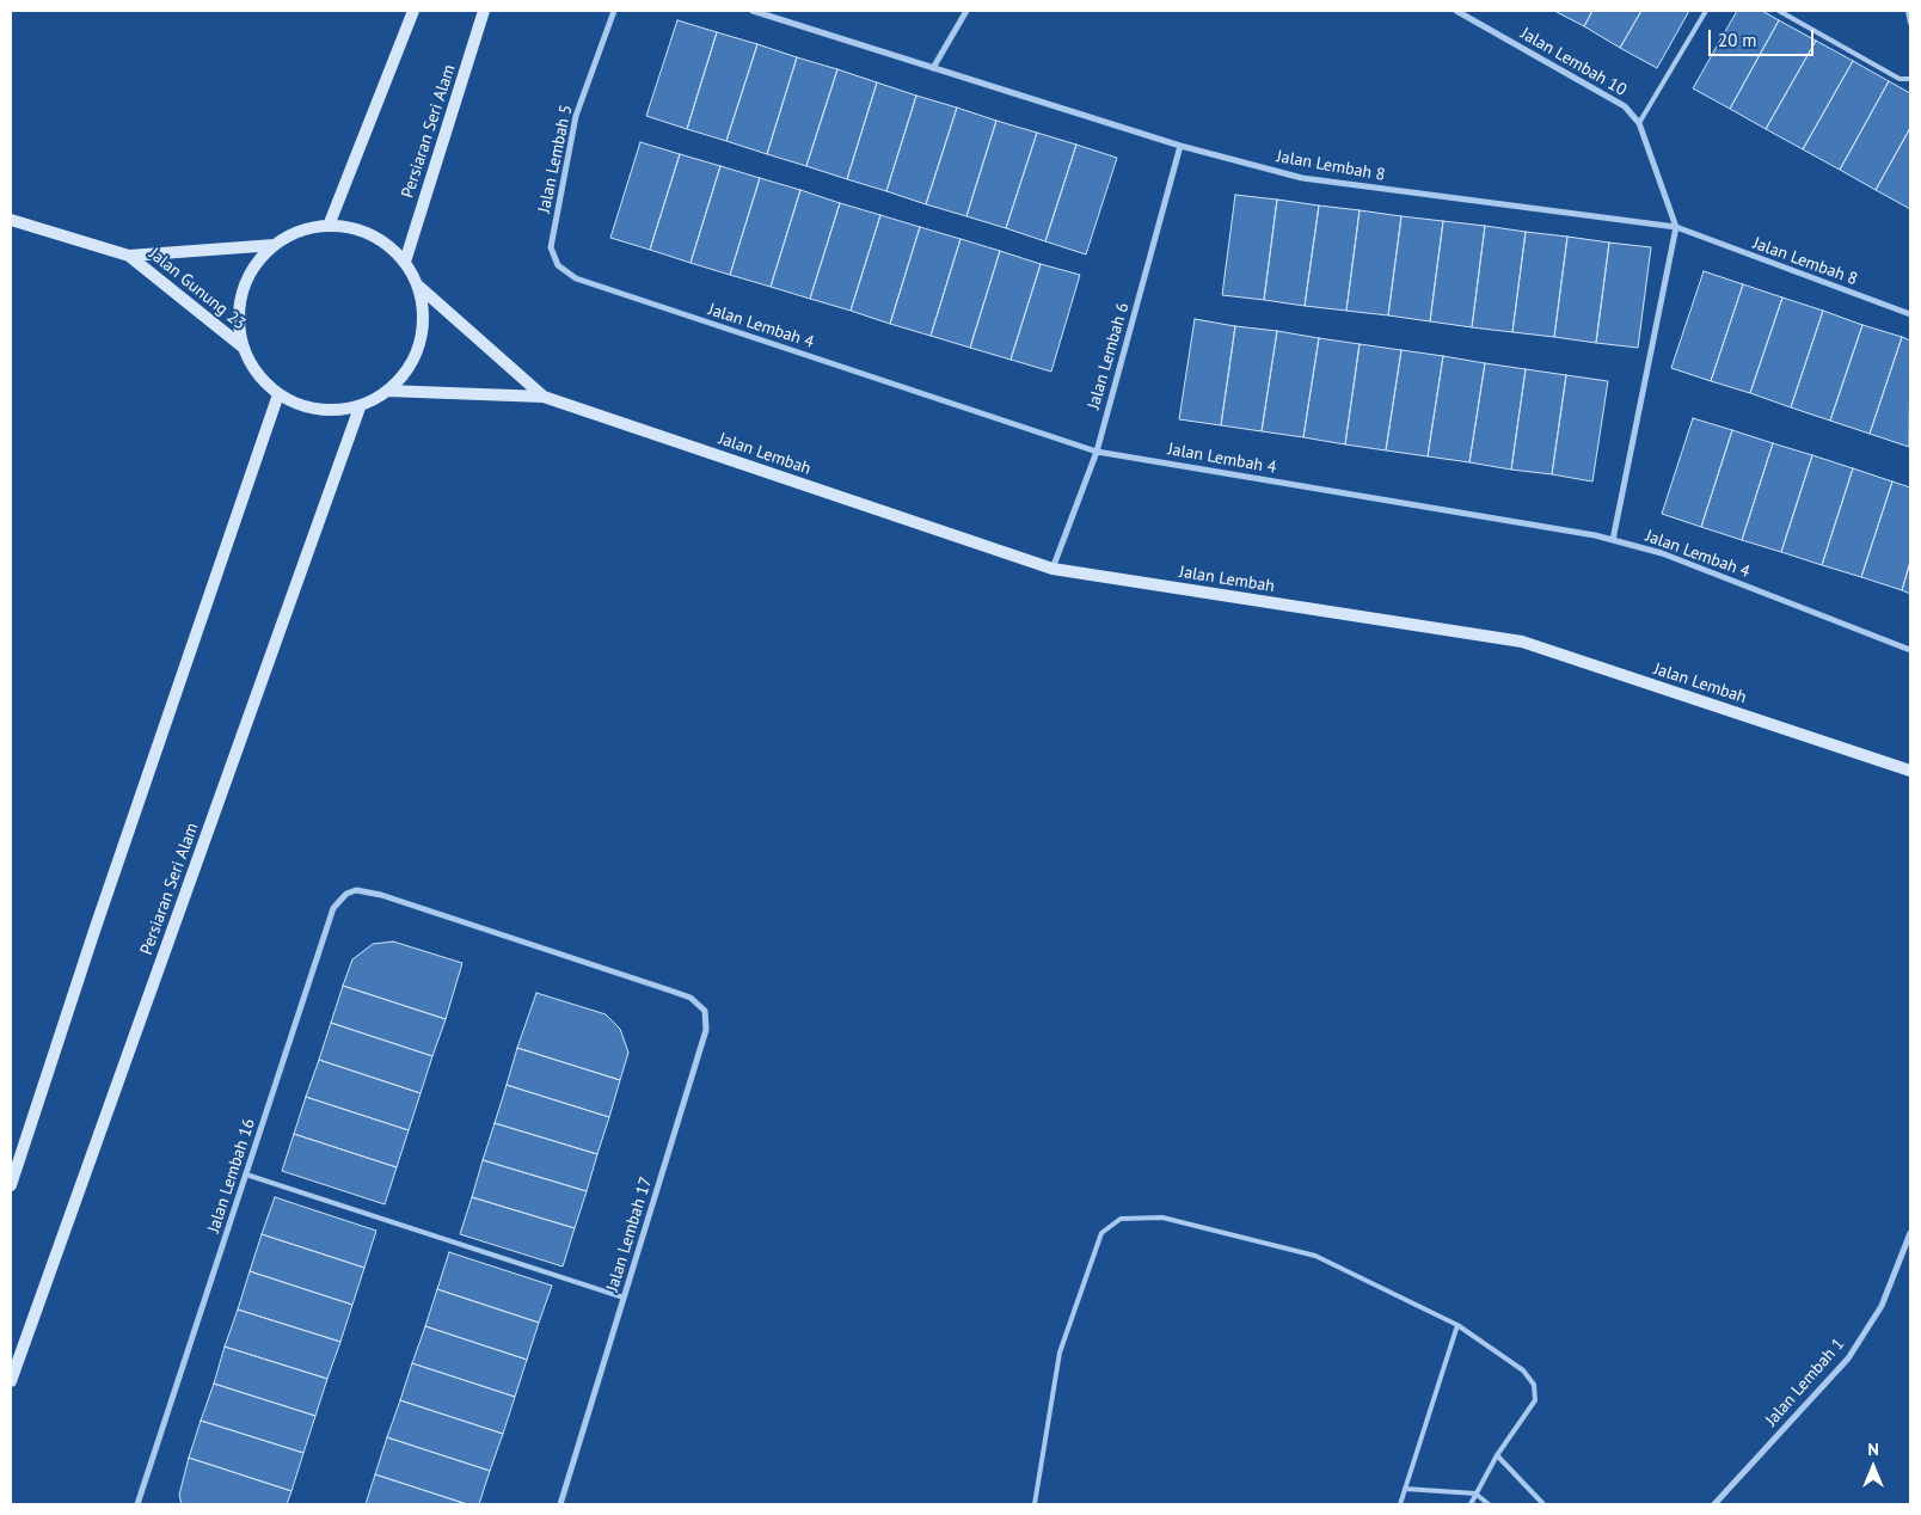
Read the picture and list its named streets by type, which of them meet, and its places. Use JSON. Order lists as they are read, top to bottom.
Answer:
{
  "streets": {
    "street": [
      "Jalan Lembah 10",
      "Persiaran Seri Alam",
      "Jalan Lembah 5",
      "Jalan Lembah 8",
      "Jalan Gunung 23",
      "Jalan Lembah 4",
      "Jalan Lembah 6",
      "Jalan Lembah",
      "Jalan Lembah 16",
      "Jalan Lembah 17",
      "Jalan Lembah 1"
    ]
  },
  "crossings": [
    ["Jalan Lembah 10", "Jalan Lembah 8"],
    ["Persiaran Seri Alam", "Jalan Gunung 23"],
    ["Persiaran Seri Alam", "Jalan Lembah"],
    ["Jalan Lembah 5", "Jalan Lembah 4"],
    ["Jalan Lembah 8", "Jalan Lembah 6"],
    ["Jalan Gunung 23", "Jalan Lembah"],
    ["Jalan Lembah 4", "Jalan Lembah 6"],
    ["Jalan Lembah 6", "Jalan Lembah"],
    ["Jalan Lembah 16", "Jalan Lembah 17"]
  ],
  "scale_bar": "20 m",
  "north": "top"
}
